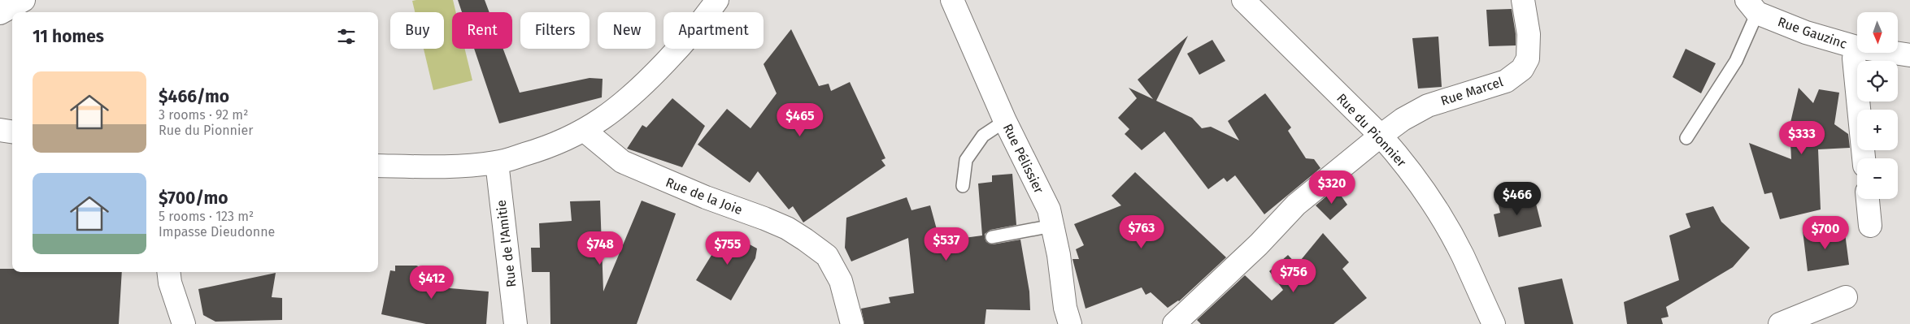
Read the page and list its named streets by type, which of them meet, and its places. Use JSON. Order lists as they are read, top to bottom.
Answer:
{
  "streets": {
    "street": [
      "Rue Gauzinc",
      "Rue Marcel",
      "Rue du Pionnier",
      "Rue Pélissier",
      "Rue de la Joie",
      "Rue de l'Amitie"
    ]
  },
  "crossings": [
    ["Rue Marcel", "Rue du Pionnier"]
  ],
  "north": "bottom",
  "page": {
    "map_buttons": ["+", "−"],
    "chip": [
      "Buy",
      "Rent",
      "Filters",
      "New",
      "Apartment"
    ],
    "heading": "11 homes",
    "list": [
      {
        "name": "$466/mo",
        "note": "3 rooms · 92 m² · Rue du Pionnier"
      },
      {
        "name": "$700/mo",
        "note": "5 rooms · 123 m² · Impasse Dieudonne"
      }
    ],
    "price": [
      "$465",
      "$333",
      "$320",
      "$466",
      "$763",
      "$700",
      "$537",
      "$748",
      "$755",
      "$756",
      "$412"
    ]
  }
}
